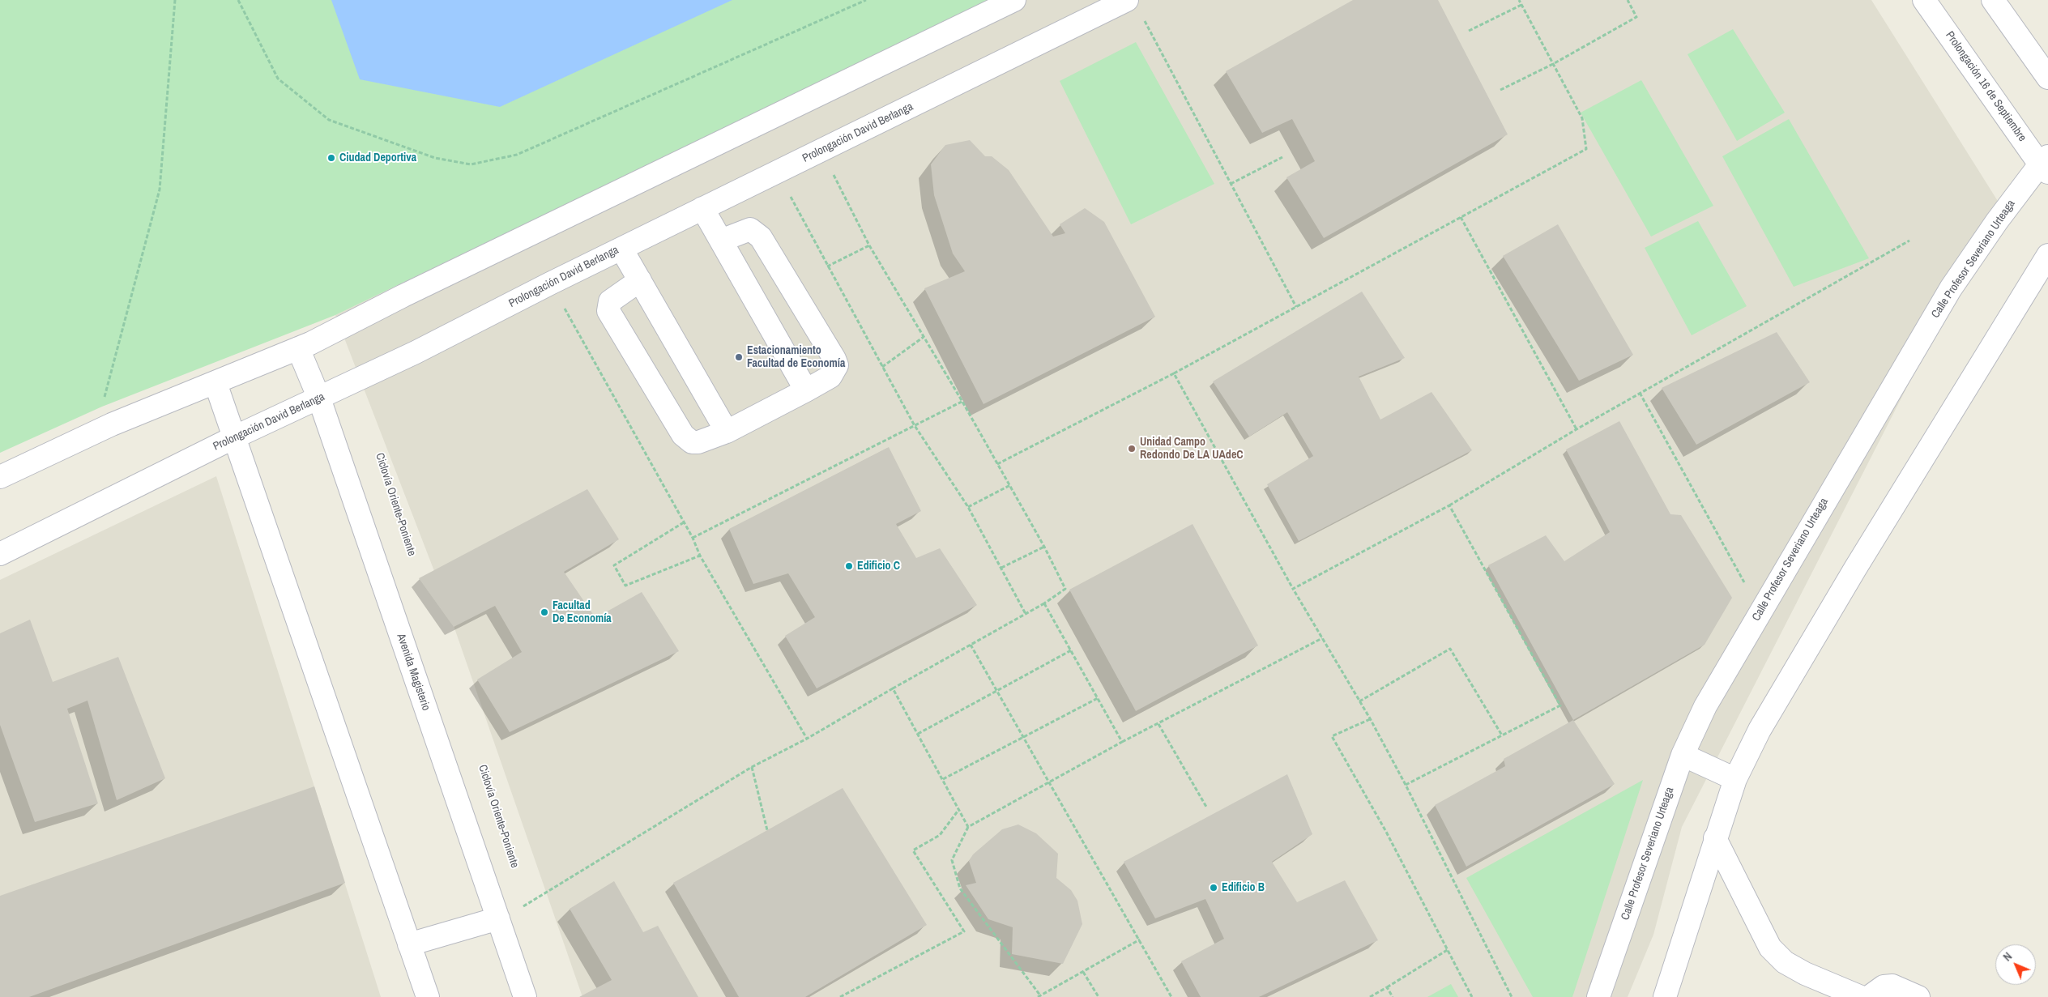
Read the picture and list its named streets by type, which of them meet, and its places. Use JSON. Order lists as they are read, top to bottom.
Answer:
{
  "streets": {
    "street": [
      "Prolongación 16 de Septiembre",
      "Prolongación David Berlanga",
      "Calle Profesor Severiano Urteaga",
      "Avenida Magisterio"
    ]
  },
  "crossings": [
    ["Prolongación 16 de Septiembre", "Calle Profesor Severiano Urteaga"],
    ["Prolongación David Berlanga", "Avenida Magisterio"]
  ],
  "places": [
    "Ciudad Deportiva",
    "Estacionamiento Facultad de Economía",
    "Unidad Campo Redondo De LA UAdeC",
    "Edificio C",
    "Facultad De Economía",
    "Edificio B"
  ],
  "north": "top left"
}
